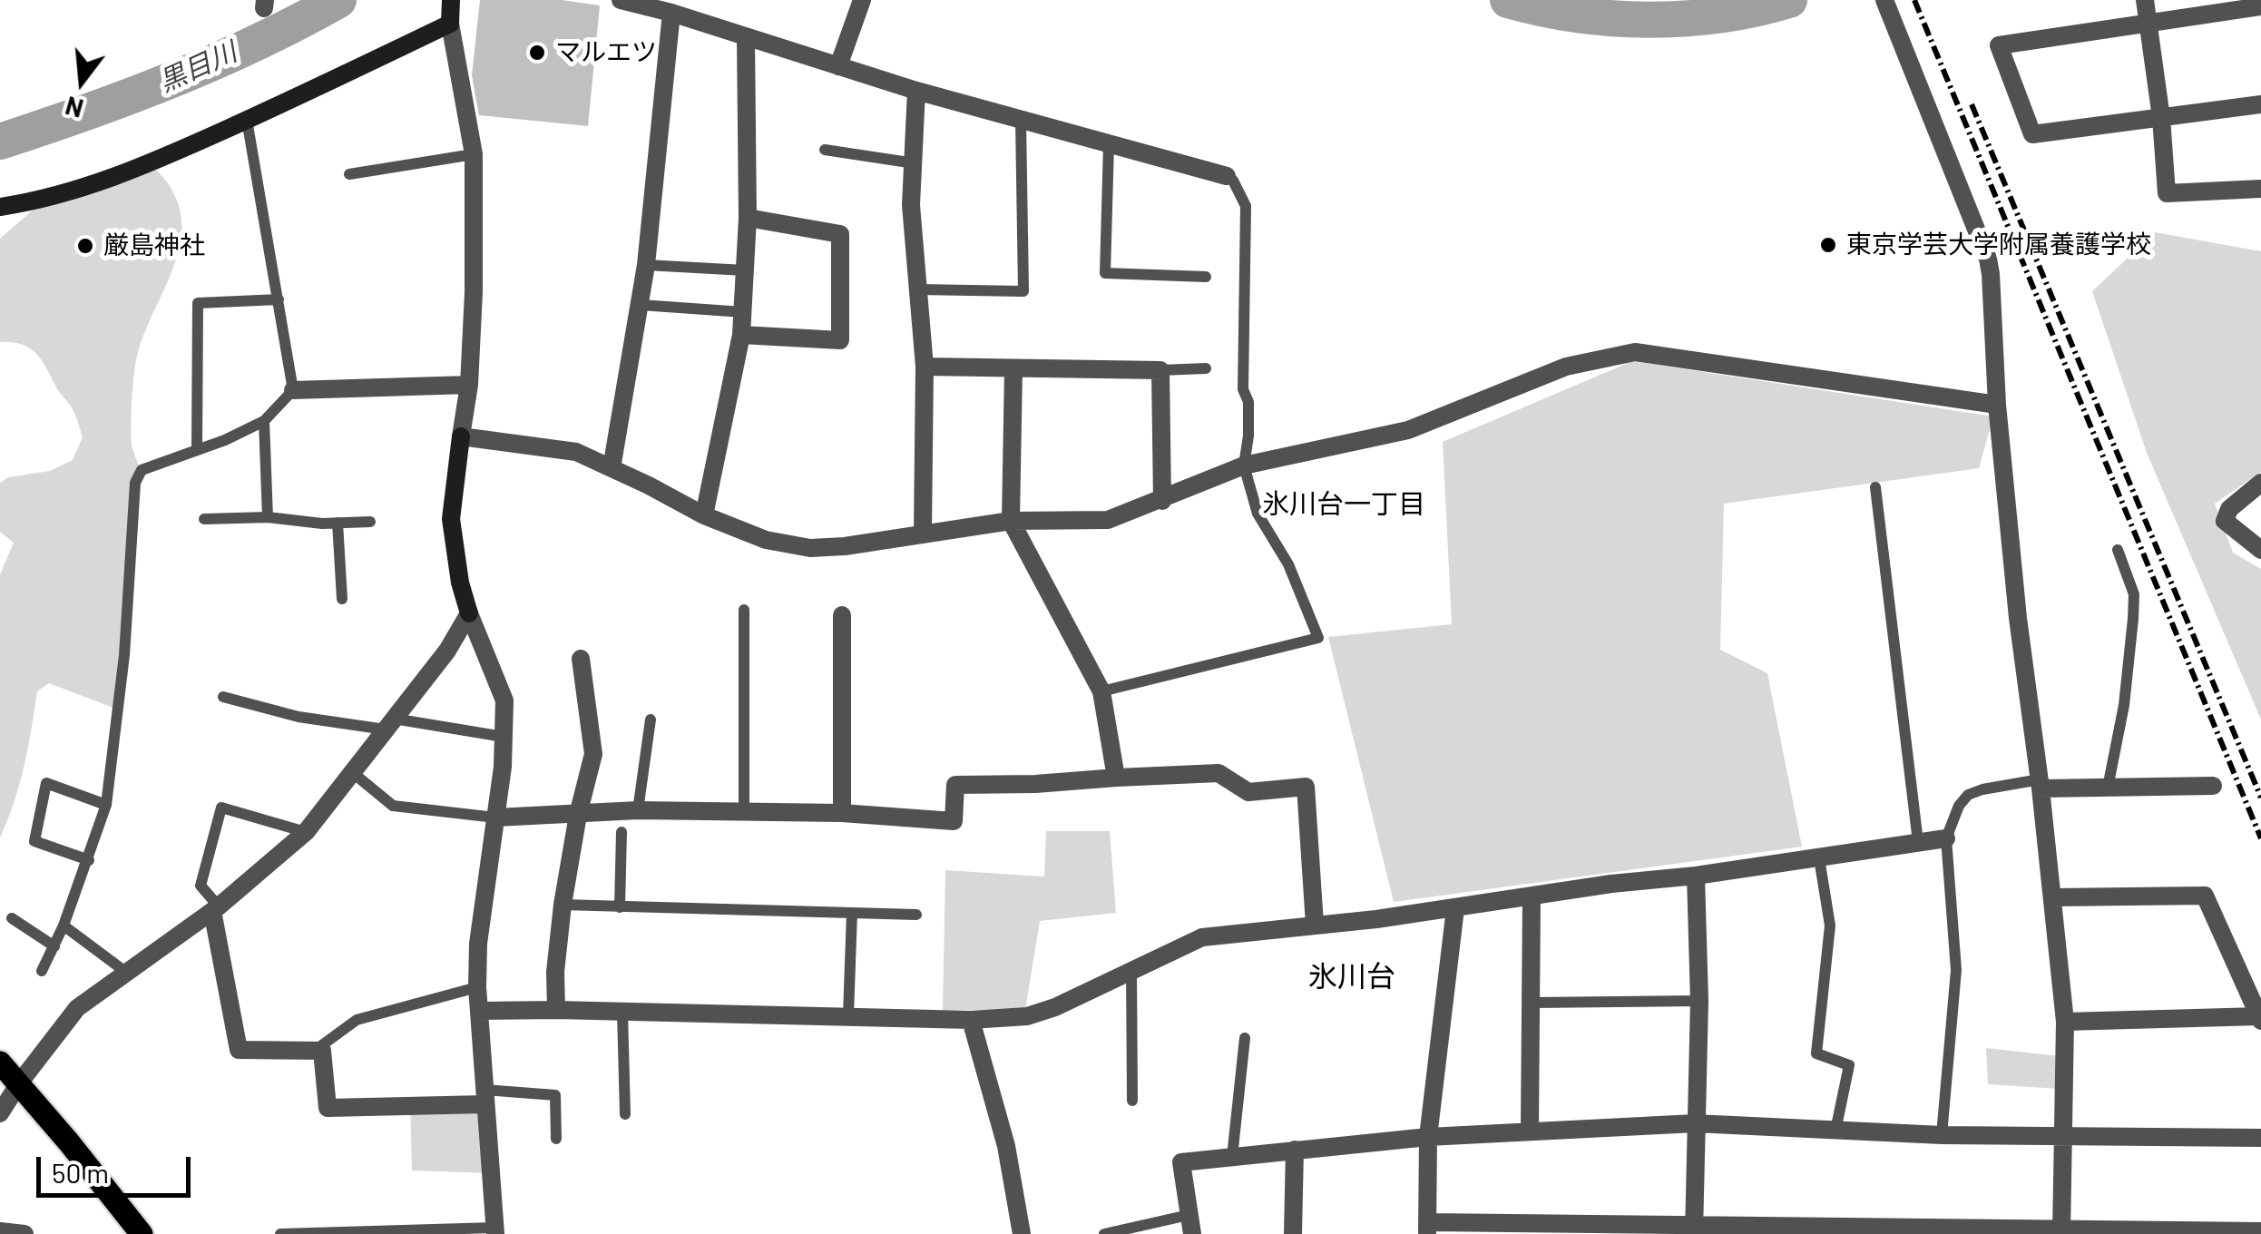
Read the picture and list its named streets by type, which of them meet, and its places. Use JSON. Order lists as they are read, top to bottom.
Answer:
{
  "districts": ["氷川台一丁目", "氷川台"],
  "water": ["黒目川"],
  "places": ["マルエツ", "東京学芸大学附属養護学校", "厳島神社"],
  "scale_bar": "50 m",
  "north": "bottom"
}
